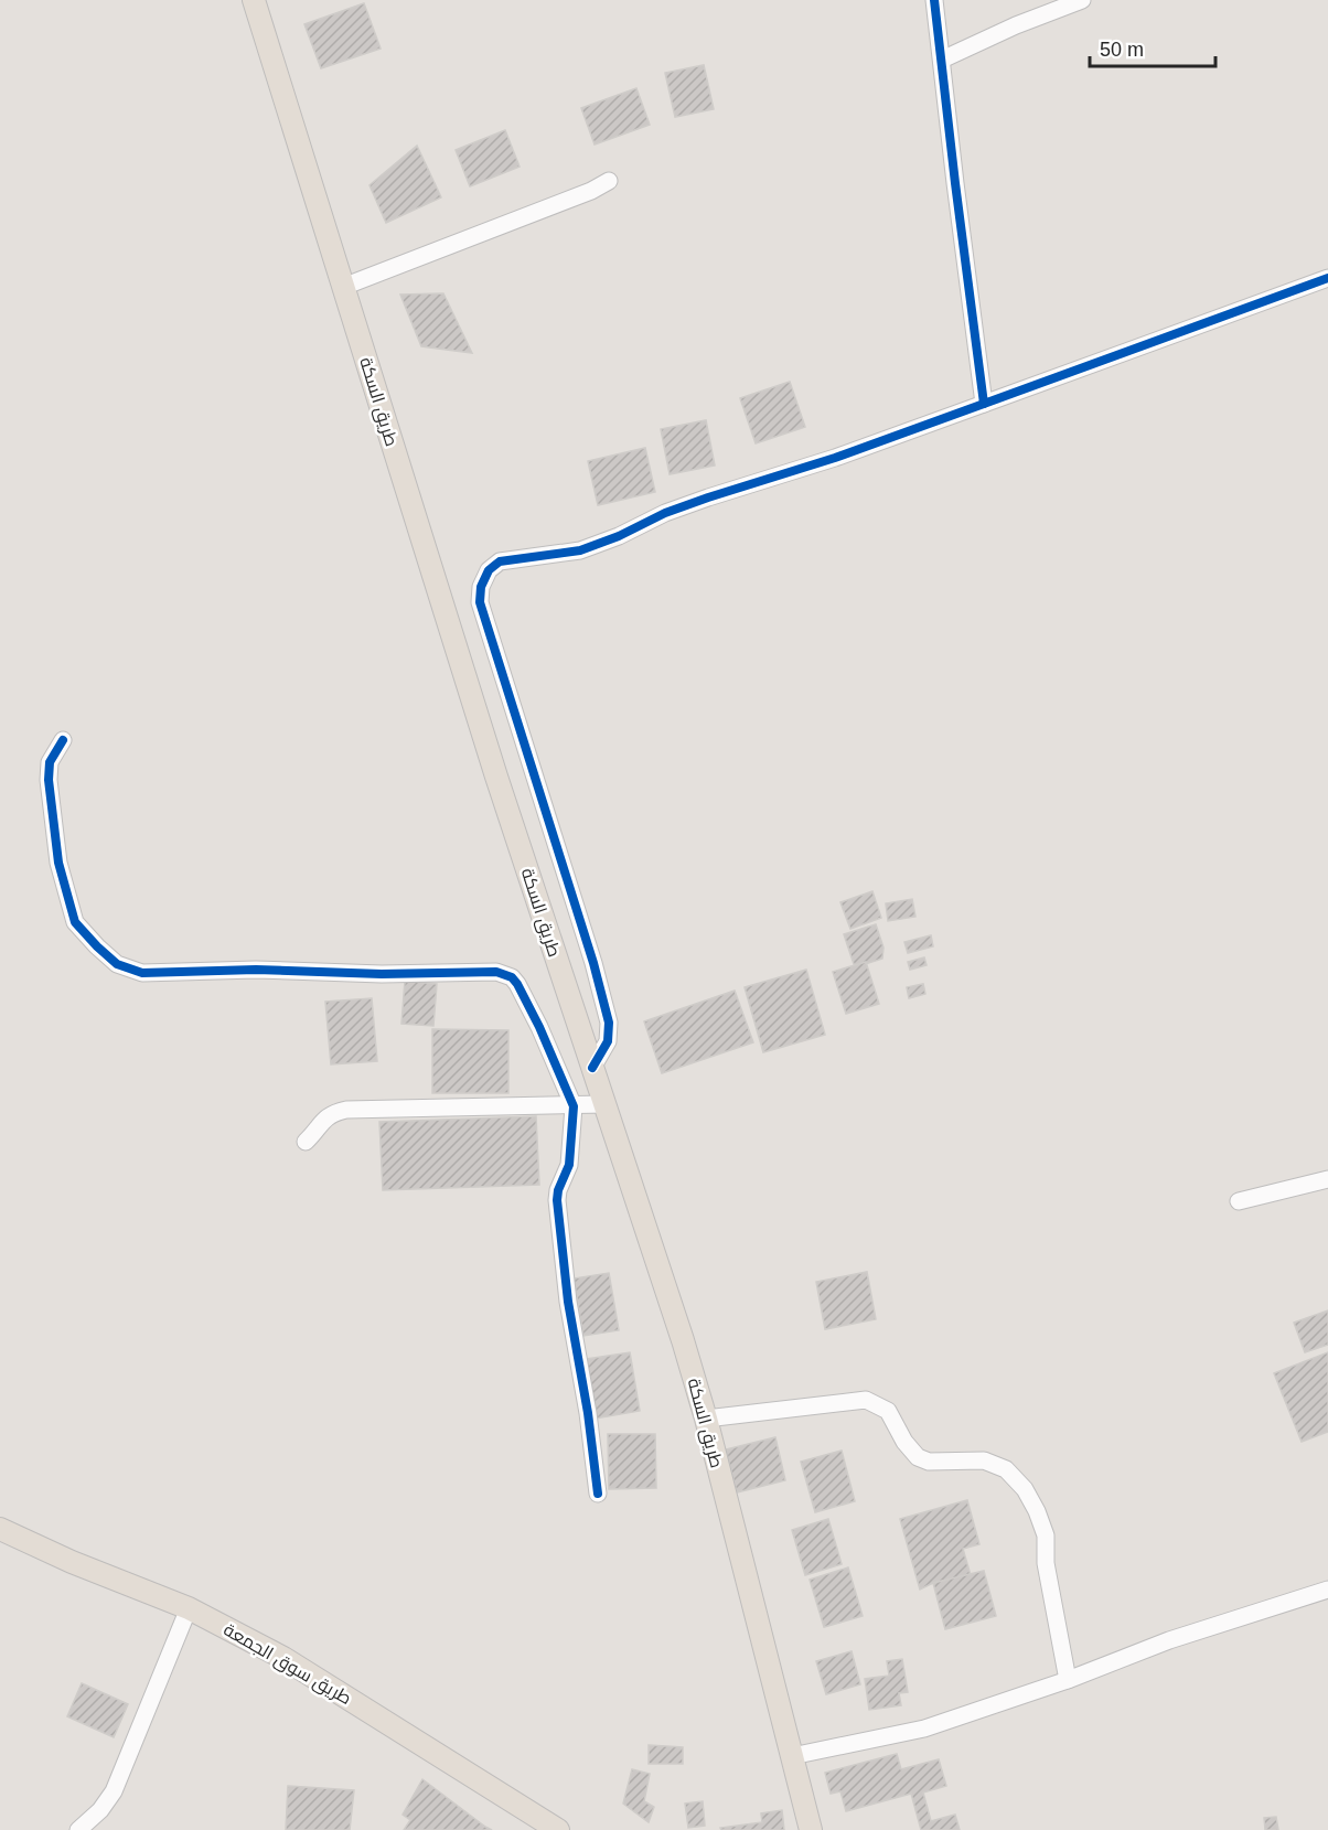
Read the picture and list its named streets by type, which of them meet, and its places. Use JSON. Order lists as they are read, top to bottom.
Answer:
{
  "streets": {
    "main road": ["طريق السكة", "طريق سوق الجمعة"]
  },
  "scale_bar": "50 m"
}
